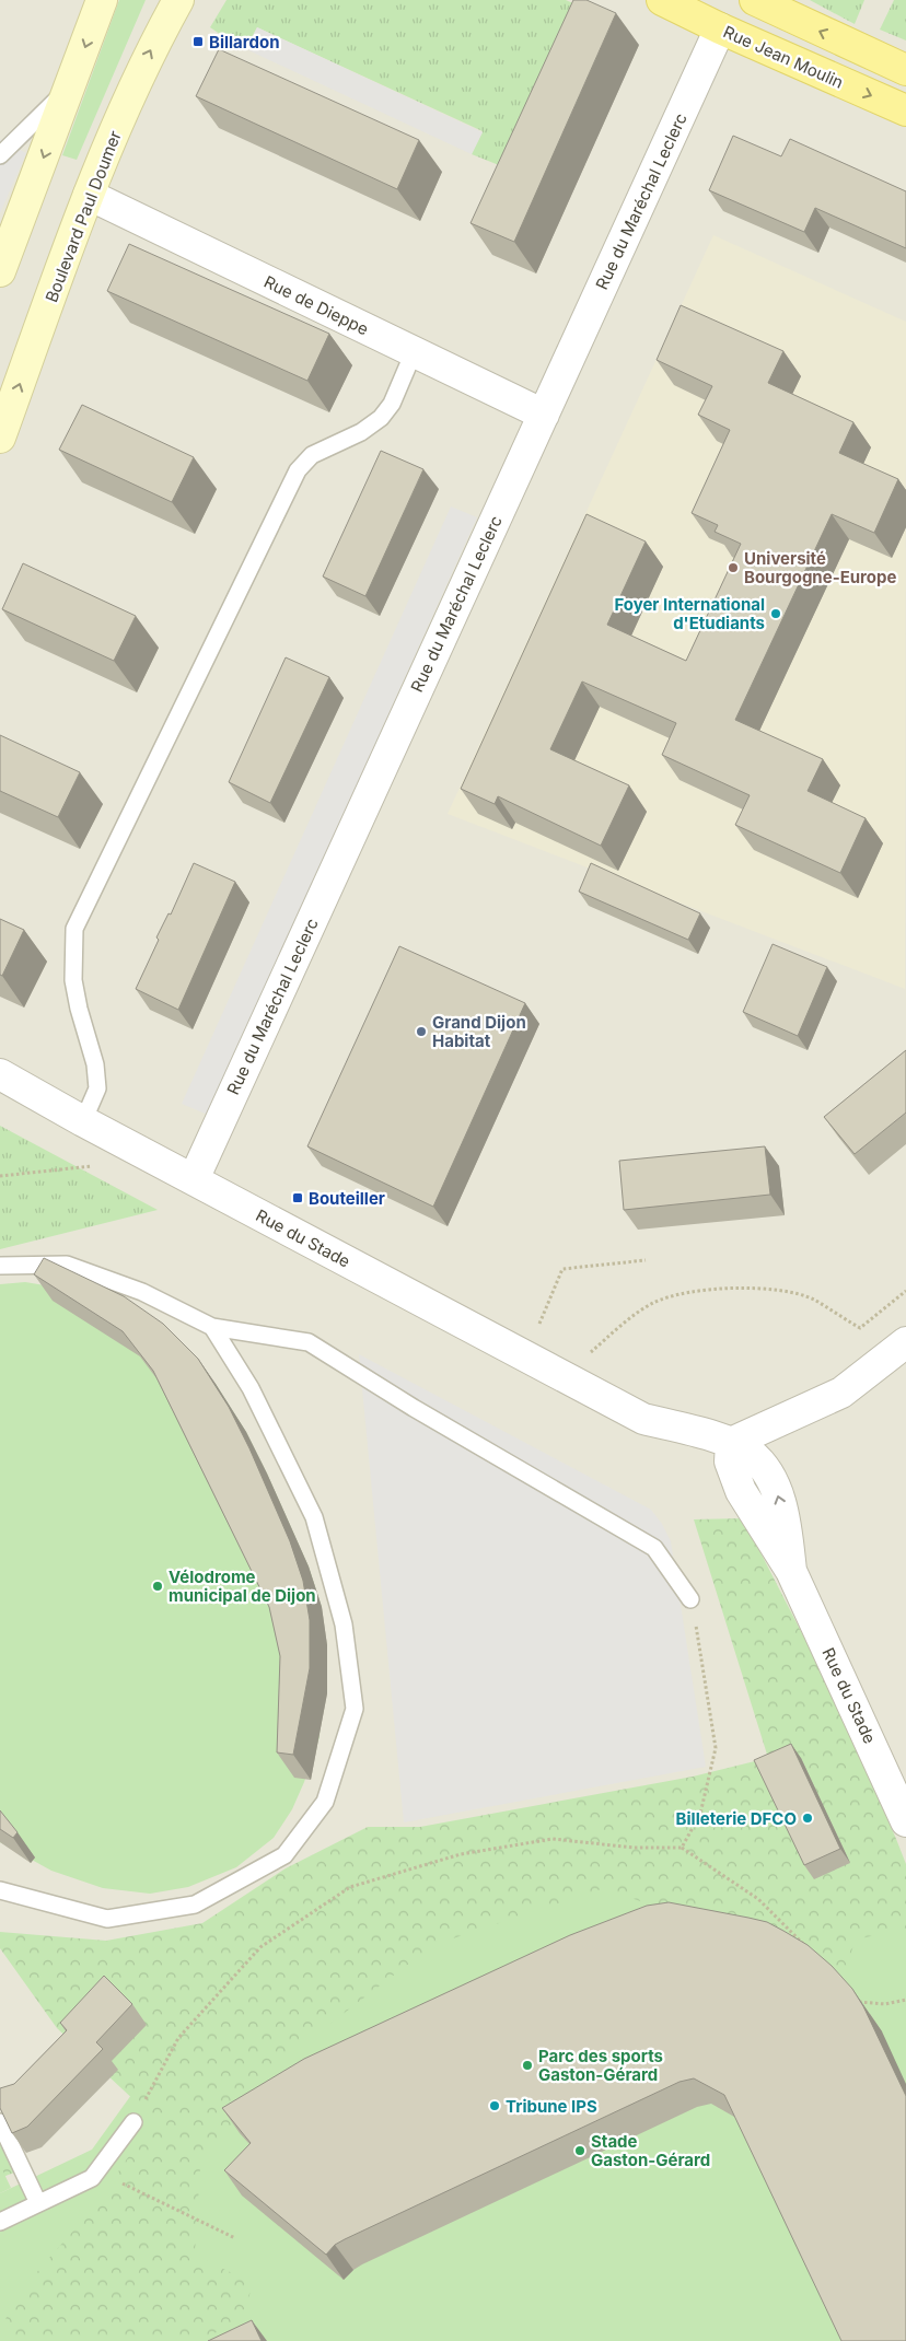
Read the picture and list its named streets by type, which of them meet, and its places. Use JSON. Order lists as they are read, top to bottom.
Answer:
{
  "streets": {
    "main road": ["Rue Jean Moulin", "Boulevard Paul Doumer"],
    "street": ["Rue du Maréchal Leclerc", "Rue de Dieppe", "Rue du Stade"]
  },
  "crossings": [
    ["Rue Jean Moulin", "Rue du Maréchal Leclerc"],
    ["Rue du Maréchal Leclerc", "Rue de Dieppe"],
    ["Rue du Maréchal Leclerc", "Rue du Stade"],
    ["Boulevard Paul Doumer", "Rue de Dieppe"]
  ],
  "places": {
    "transit": ["Billardon", "Bouteiller"],
    "other": [
      "Université Bourgogne-Europe",
      "Foyer International d'Etudiants",
      "Grand Dijon Habitat",
      "Vélodrome municipal de Dijon",
      "Billeterie DFCO",
      "Parc des sports Gaston-Gérard",
      "Tribune IPS",
      "Stade Gaston-Gérard"
    ]
  }
}
